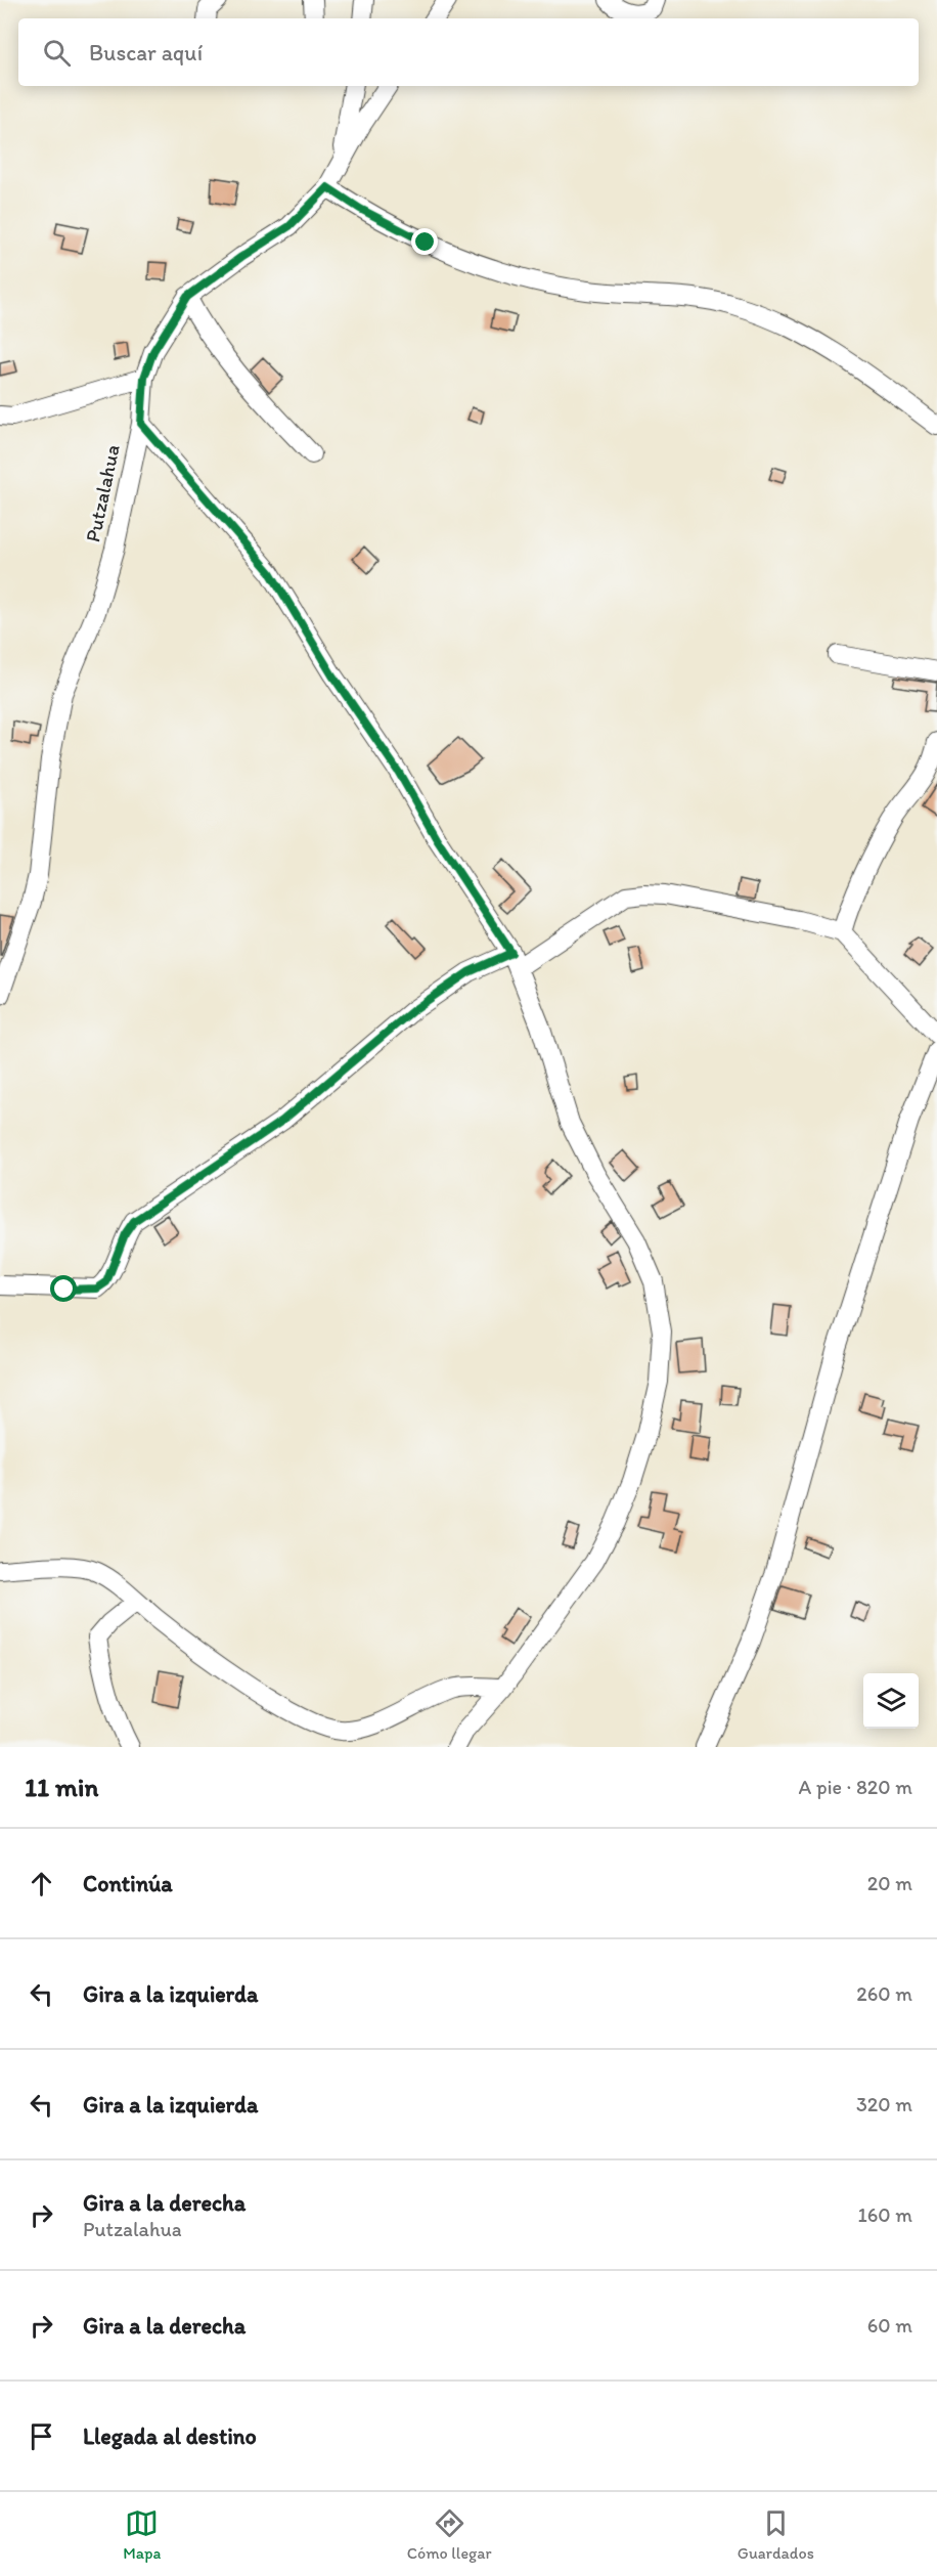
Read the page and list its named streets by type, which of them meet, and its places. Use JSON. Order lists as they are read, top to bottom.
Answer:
{
  "streets": {
    "street": ["Putzalahua"]
  },
  "page": {
    "search": "Buscar aquí",
    "heading": ["11 min", "A pie · 820 m"],
    "list": [
      ["Continúa", "20 m"],
      ["Gira a la izquierda", "260 m"],
      ["Gira a la izquierda", "320 m"],
      ["Gira a la derecha", "Putzalahua", "160 m"],
      ["Gira a la derecha", "60 m"],
      "Llegada al destino"
    ],
    "nav": ["Mapa", "Cómo llegar", "Guardados"]
  }
}
